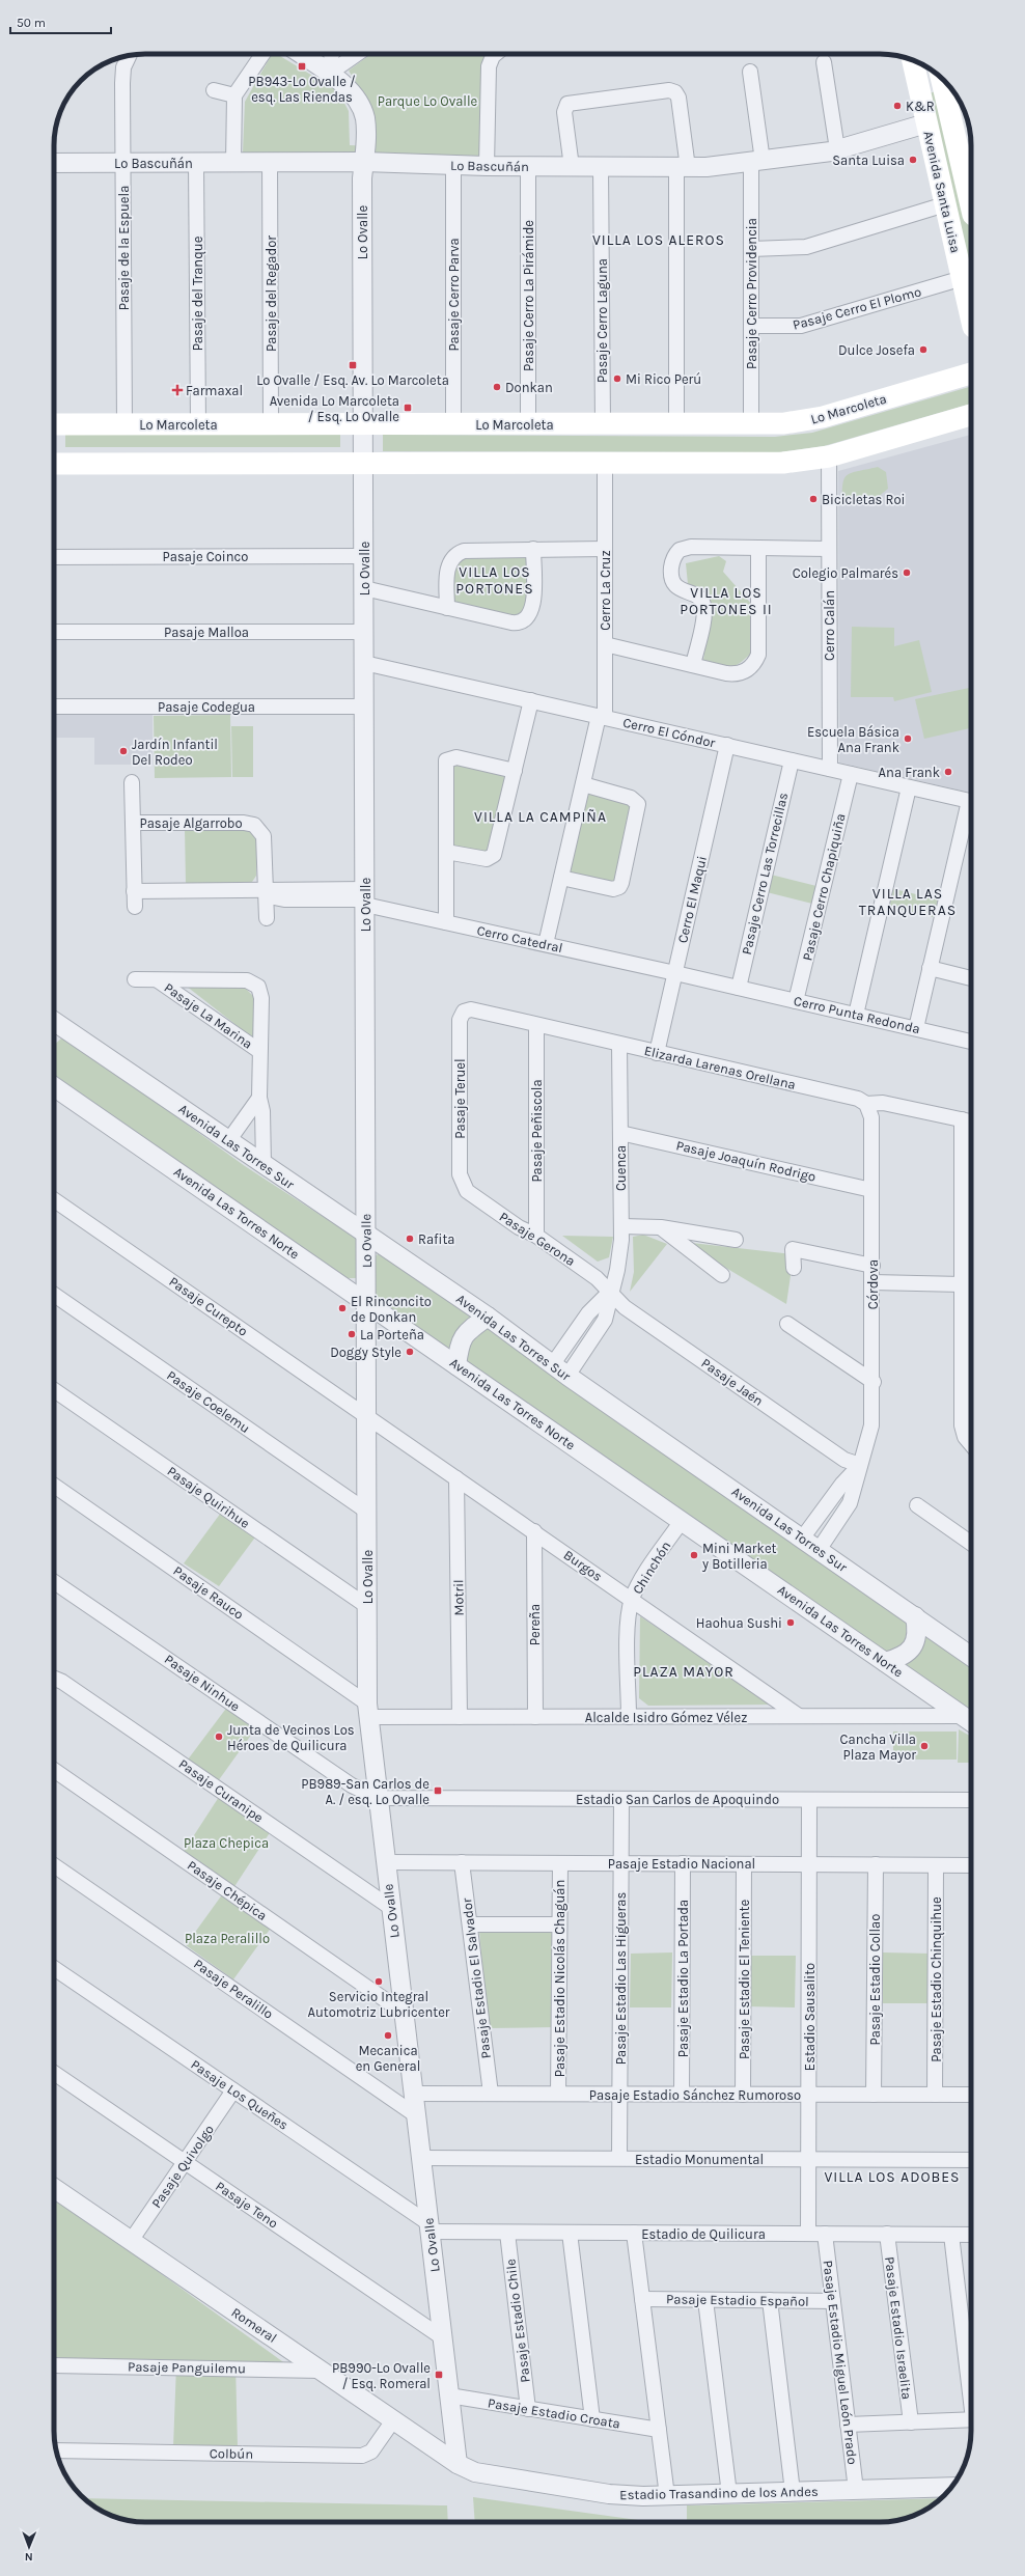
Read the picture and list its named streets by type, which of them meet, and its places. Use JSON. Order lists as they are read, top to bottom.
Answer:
{
  "streets": {
    "main road": ["Avenida Santa Luisa", "Lo Marcoleta"],
    "street": [
      "Lo Bascuñán",
      "Lo Ovalle",
      "Pasaje de la Espuela",
      "Pasaje del Tranque",
      "Pasaje del Regador",
      "Pasaje Cerro Providencia",
      "Pasaje Cerro Parva",
      "Pasaje Cerro La Pirámide",
      "Pasaje Cerro El Plomo",
      "Pasaje Cerro Laguna",
      "Pasaje Coinco",
      "Cerro La Cruz",
      "Cerro Calán",
      "Pasaje Malloa",
      "Pasaje Codegua",
      "Cerro El Cóndor",
      "Pasaje Algarrobo",
      "Pasaje Cerro Las Torrecillas",
      "Pasaje Cerro Chapiquiña",
      "Cerro El Maqui",
      "Cerro Catedral",
      "Cerro Punta Redonda",
      "Pasaje La Marina",
      "Elizarda Larenas Orellana",
      "Pasaje Teruel",
      "Pasaje Peñiscola",
      "Avenida Las Torres Sur",
      "Pasaje Joaquín Rodrigo",
      "Cuenca",
      "Avenida Las Torres Norte",
      "Pasaje Gerona",
      "Córdova",
      "Pasaje Curepto",
      "Pasaje Jaén",
      "Pasaje Coelemu",
      "Pasaje Quirihue",
      "Burgos",
      "Chinchón",
      "Pasaje Rauco",
      "Motril",
      "Pereña",
      "Pasaje Ninhue",
      "Alcalde Isidro Gómez Vélez",
      "Pasaje Curanipe",
      "Estadio San Carlos de Apoquindo",
      "Pasaje Estadio Nacional",
      "Pasaje Chépica",
      "Pasaje Estadio El Salvador",
      "Pasaje Estadio Nicolás Chaguán",
      "Pasaje Estadio Las Higueras",
      "Pasaje Estadio La Portada",
      "Pasaje Estadio El Teniente",
      "Pasaje Estadio Collao",
      "Pasaje Estadio Chinquihue",
      "Pasaje Peralillo",
      "Estadio Sausalito",
      "Pasaje Los Queñes",
      "Pasaje Estadio Sánchez Rumoroso",
      "Estadio Monumental",
      "Pasaje Quivolgo",
      "Pasaje Teno",
      "Estadio de Quilicura",
      "Pasaje Estadio Español",
      "Pasaje Estadio Chile",
      "Romeral",
      "Pasaje Estadio Israelita",
      "Pasaje Estadio Miguel León Prado",
      "Pasaje Panguilemu",
      "Pasaje Estadio Croata",
      "Colbún",
      "Estadio Trasandino de los Andes"
    ]
  },
  "crossings": [
    ["Lo Bascuñán", "Avenida Santa Luisa"],
    ["Lo Bascuñán", "Lo Ovalle"],
    ["Lo Bascuñán", "Pasaje de la Espuela"],
    ["Lo Bascuñán", "Pasaje del Tranque"],
    ["Lo Bascuñán", "Pasaje del Regador"],
    ["Lo Bascuñán", "Pasaje Cerro Providencia"],
    ["Lo Bascuñán", "Pasaje Cerro Parva"],
    ["Lo Bascuñán", "Pasaje Cerro La Pirámide"],
    ["Lo Bascuñán", "Pasaje Cerro Laguna"],
    ["Avenida Santa Luisa", "Pasaje Cerro El Plomo"],
    ["Lo Ovalle", "Lo Marcoleta"],
    ["Lo Ovalle", "Pasaje Coinco"],
    ["Lo Ovalle", "Pasaje Malloa"],
    ["Lo Ovalle", "Pasaje Codegua"],
    ["Lo Ovalle", "Cerro El Cóndor"],
    ["Lo Ovalle", "Cerro Catedral"],
    ["Lo Ovalle", "Avenida Las Torres Sur"],
    ["Lo Ovalle", "Avenida Las Torres Norte"],
    ["Lo Ovalle", "Pasaje Curepto"],
    ["Lo Ovalle", "Pasaje Coelemu"],
    ["Lo Ovalle", "Pasaje Quirihue"],
    ["Lo Ovalle", "Burgos"],
    ["Lo Ovalle", "Pasaje Rauco"],
    ["Lo Ovalle", "Pasaje Ninhue"],
    ["Lo Ovalle", "Alcalde Isidro Gómez Vélez"],
    ["Lo Ovalle", "Pasaje Curanipe"],
    ["Lo Ovalle", "Estadio San Carlos de Apoquindo"],
    ["Lo Ovalle", "Pasaje Estadio Nacional"],
    ["Lo Ovalle", "Pasaje Chépica"],
    ["Lo Ovalle", "Pasaje Peralillo"],
    ["Lo Ovalle", "Pasaje Los Queñes"],
    ["Lo Ovalle", "Pasaje Estadio Sánchez Rumoroso"],
    ["Lo Ovalle", "Estadio Monumental"],
    ["Lo Ovalle", "Pasaje Teno"],
    ["Lo Ovalle", "Estadio de Quilicura"],
    ["Lo Ovalle", "Romeral"],
    ["Lo Ovalle", "Pasaje Estadio Croata"],
    ["Lo Ovalle", "Estadio Trasandino de los Andes"],
    ["Pasaje de la Espuela", "Lo Marcoleta"],
    ["Pasaje del Tranque", "Lo Marcoleta"],
    ["Pasaje del Regador", "Lo Marcoleta"],
    ["Pasaje Cerro Providencia", "Pasaje Cerro El Plomo"],
    ["Pasaje Cerro Providencia", "Lo Marcoleta"],
    ["Pasaje Cerro Parva", "Lo Marcoleta"],
    ["Pasaje Cerro La Pirámide", "Lo Marcoleta"],
    ["Pasaje Cerro Laguna", "Lo Marcoleta"],
    ["Cerro La Cruz", "Cerro El Cóndor"],
    ["Cerro La Cruz", "Cerro Catedral"],
    ["Cerro Calán", "Cerro El Cóndor"],
    ["Cerro El Cóndor", "Pasaje Cerro Las Torrecillas"],
    ["Cerro El Cóndor", "Pasaje Cerro Chapiquiña"],
    ["Cerro El Cóndor", "Cerro El Maqui"],
    ["Pasaje Cerro Las Torrecillas", "Cerro Catedral"],
    ["Pasaje Cerro Las Torrecillas", "Cerro Punta Redonda"],
    ["Pasaje Cerro Chapiquiña", "Cerro Punta Redonda"],
    ["Cerro El Maqui", "Cerro Catedral"],
    ["Cerro El Maqui", "Elizarda Larenas Orellana"],
    ["Cerro Catedral", "Cerro Punta Redonda"],
    ["Pasaje La Marina", "Avenida Las Torres Sur"],
    ["Elizarda Larenas Orellana", "Pasaje Teruel"],
    ["Elizarda Larenas Orellana", "Pasaje Peñiscola"],
    ["Elizarda Larenas Orellana", "Cuenca"],
    ["Elizarda Larenas Orellana", "Córdova"],
    ["Pasaje Teruel", "Pasaje Gerona"],
    ["Pasaje Peñiscola", "Pasaje Gerona"],
    ["Avenida Las Torres Sur", "Cuenca"],
    ["Avenida Las Torres Sur", "Córdova"],
    ["Pasaje Joaquín Rodrigo", "Cuenca"],
    ["Pasaje Joaquín Rodrigo", "Córdova"],
    ["Cuenca", "Pasaje Gerona"],
    ["Cuenca", "Pasaje Jaén"],
    ["Avenida Las Torres Norte", "Chinchón"],
    ["Avenida Las Torres Norte", "Alcalde Isidro Gómez Vélez"],
    ["Pasaje Gerona", "Pasaje Jaén"],
    ["Córdova", "Pasaje Jaén"],
    ["Pasaje Curepto", "Burgos"],
    ["Burgos", "Chinchón"],
    ["Burgos", "Motril"],
    ["Burgos", "Pereña"],
    ["Burgos", "Alcalde Isidro Gómez Vélez"],
    ["Chinchón", "Alcalde Isidro Gómez Vélez"],
    ["Pasaje Rauco", "Alcalde Isidro Gómez Vélez"],
    ["Motril", "Alcalde Isidro Gómez Vélez"],
    ["Pereña", "Alcalde Isidro Gómez Vélez"],
    ["Pasaje Ninhue", "Estadio San Carlos de Apoquindo"],
    ["Estadio San Carlos de Apoquindo", "Pasaje Estadio Las Higueras"],
    ["Estadio San Carlos de Apoquindo", "Estadio Sausalito"],
    ["Pasaje Estadio Nacional", "Pasaje Estadio El Salvador"],
    ["Pasaje Estadio Nacional", "Pasaje Estadio Nicolás Chaguán"],
    ["Pasaje Estadio Nacional", "Pasaje Estadio Las Higueras"],
    ["Pasaje Estadio Nacional", "Pasaje Estadio La Portada"],
    ["Pasaje Estadio Nacional", "Pasaje Estadio El Teniente"],
    ["Pasaje Estadio Nacional", "Pasaje Estadio Collao"],
    ["Pasaje Estadio Nacional", "Pasaje Estadio Chinquihue"],
    ["Pasaje Estadio Nacional", "Estadio Sausalito"],
    ["Pasaje Estadio El Salvador", "Pasaje Estadio Sánchez Rumoroso"],
    ["Pasaje Estadio Nicolás Chaguán", "Pasaje Estadio Sánchez Rumoroso"],
    ["Pasaje Estadio Las Higueras", "Pasaje Estadio Sánchez Rumoroso"],
    ["Pasaje Estadio Las Higueras", "Estadio Monumental"],
    ["Pasaje Estadio La Portada", "Pasaje Estadio Sánchez Rumoroso"],
    ["Pasaje Estadio El Teniente", "Pasaje Estadio Sánchez Rumoroso"],
    ["Pasaje Estadio Collao", "Pasaje Estadio Sánchez Rumoroso"],
    ["Pasaje Estadio Chinquihue", "Pasaje Estadio Sánchez Rumoroso"],
    ["Estadio Sausalito", "Pasaje Estadio Sánchez Rumoroso"],
    ["Estadio Sausalito", "Estadio Monumental"],
    ["Estadio Sausalito", "Estadio de Quilicura"],
    ["Pasaje Los Queñes", "Pasaje Quivolgo"],
    ["Pasaje Los Queñes", "Estadio de Quilicura"],
    ["Pasaje Quivolgo", "Pasaje Teno"],
    ["Pasaje Quivolgo", "Romeral"],
    ["Estadio de Quilicura", "Pasaje Estadio Chile"],
    ["Estadio de Quilicura", "Pasaje Estadio Israelita"],
    ["Estadio de Quilicura", "Pasaje Estadio Miguel León Prado"],
    ["Pasaje Estadio Español", "Pasaje Estadio Miguel León Prado"],
    ["Pasaje Estadio Chile", "Pasaje Estadio Croata"],
    ["Romeral", "Pasaje Panguilemu"],
    ["Romeral", "Colbún"],
    ["Romeral", "Estadio Trasandino de los Andes"],
    ["Pasaje Estadio Miguel León Prado", "Estadio Trasandino de los Andes"]
  ],
  "districts": [
    "VILLA LOS ALEROS",
    "VILLA LOS PORTONES",
    "VILLA LOS PORTONES II",
    "VILLA LA CAMPIÑA",
    "VILLA LAS TRANQUERAS",
    "PLAZA MAYOR",
    "VILLA LOS ADOBES"
  ],
  "parks": ["Parque Lo Ovalle", "Plaza Chepica", "Plaza Peralillo"],
  "places": {
    "transit": [
      "PB943-Lo Ovalle / esq. Las Riendas",
      "Lo Ovalle / Esq. Av. Lo Marcoleta",
      "Avenida Lo Marcoleta / Esq. Lo Ovalle",
      "PB989-San Carlos de A. / esq. Lo Ovalle",
      "PB990-Lo Ovalle / Esq. Romeral"
    ],
    "other": [
      "K&R",
      "Santa Luisa",
      "Dulce Josefa",
      "Mi Rico Perú",
      "Donkan",
      "Bicicletas Roi",
      "Colegio Palmarés",
      "Escuela Básica Ana Frank",
      "Jardín Infantil Del Rodeo",
      "Ana Frank",
      "Rafita",
      "El Rinconcito de Donkan",
      "La Porteña",
      "Doggy Style",
      "Mini Market y Botilleria",
      "Haohua Sushi",
      "Junta de Vecinos Los Héroes de Quilicura",
      "Cancha Villa Plaza Mayor",
      "Servicio Integral Automotriz Lubricenter",
      "Mecanica en General"
    ],
    "health": ["Farmaxal"]
  },
  "scale_bar": "50 m",
  "north": "bottom"
}
